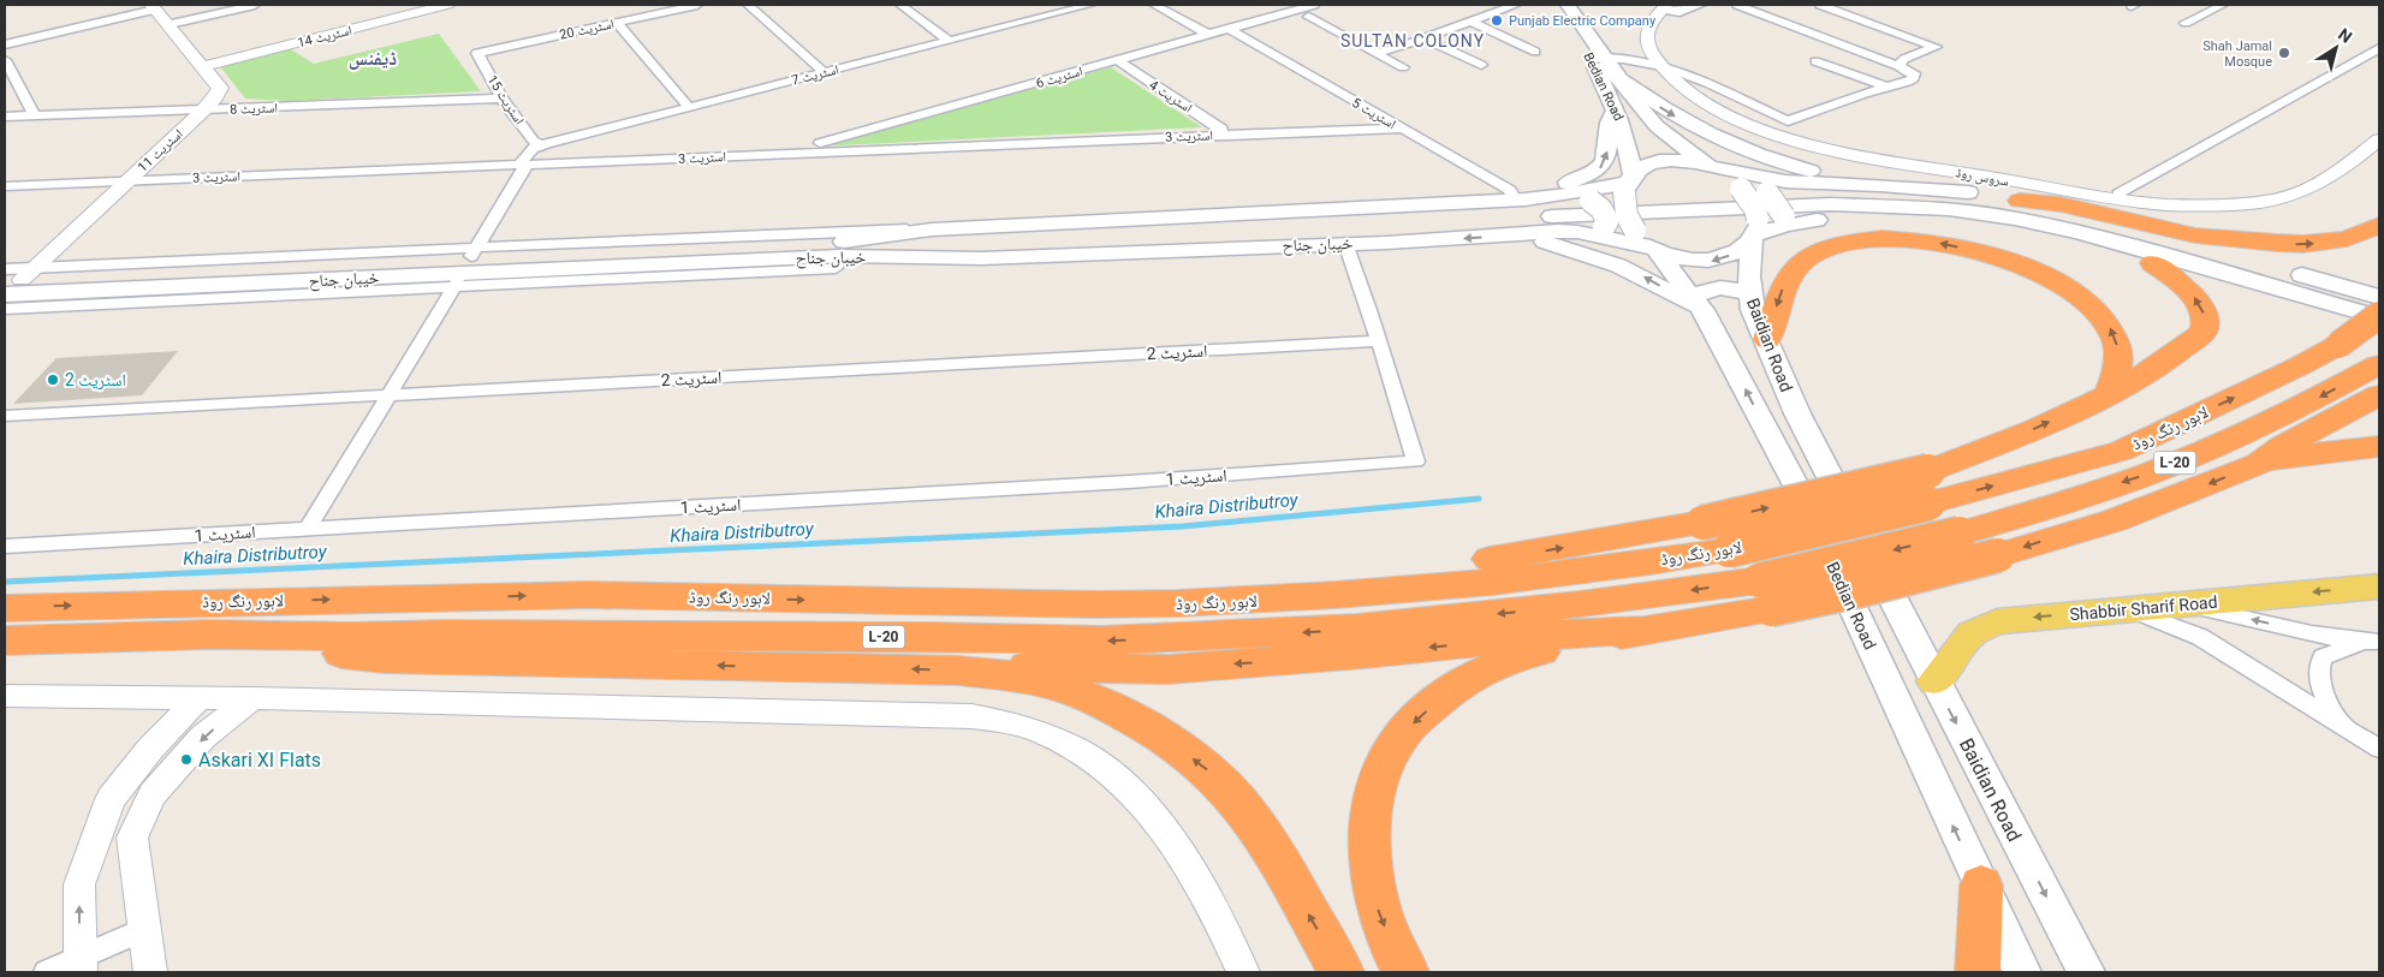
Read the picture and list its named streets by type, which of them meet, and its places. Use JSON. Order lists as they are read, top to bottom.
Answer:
{
  "streets": {
    "highway": ["لاہور رنگ روڈ", "L-20"],
    "main road": [
      "Bedian Road",
      "خیبان جناح",
      "Baidian Road",
      "Shabbir Sharif Road"
    ],
    "street": [
      "اسٹریٹ 20",
      "اسٹریٹ 14",
      "اسٹریٹ 7",
      "اسٹریٹ 6",
      "اسٹریٹ 4",
      "اسٹریٹ 15",
      "اسٹریٹ 8",
      "اسٹریٹ 5",
      "اسٹریٹ 3",
      "اسٹریٹ 11",
      "سروس روڈ",
      "اسٹریٹ 2",
      "اسٹریٹ 1"
    ]
  },
  "crossings": [
    ["اسٹریٹ 20", "اسٹریٹ 15"],
    ["اسٹریٹ 14", "اسٹریٹ 11"],
    ["اسٹریٹ 7", "اسٹریٹ 15"],
    ["اسٹریٹ 6", "اسٹریٹ 4"],
    ["اسٹریٹ 6", "اسٹریٹ 5"],
    ["اسٹریٹ 6", "اسٹریٹ 3"],
    ["Bedian Road", "خیبان جناح"],
    ["Bedian Road", "Baidian Road"],
    ["اسٹریٹ 4", "اسٹریٹ 3"],
    ["اسٹریٹ 15", "اسٹریٹ 8"],
    ["اسٹریٹ 8", "اسٹریٹ 11"],
    ["اسٹریٹ 5", "اسٹریٹ 3"],
    ["اسٹریٹ 5", "خیبان جناح"],
    ["اسٹریٹ 3", "اسٹریٹ 11"],
    ["اسٹریٹ 11", "خیبان جناح"],
    ["خیبان جناح", "Baidian Road"],
    ["Baidian Road", "Shabbir Sharif Road"],
    ["اسٹریٹ 2", "اسٹریٹ 1"]
  ],
  "one_way": ["Bedian Road", "Baidian Road", "Shabbir Sharif Road"],
  "districts": ["SULTAN COLONY", "ڈیفنس"],
  "water": ["Khaira Distributroy"],
  "places": [
    "Punjab Electric Company",
    "Shah Jamal Mosque",
    "اسٹریٹ 2",
    "Askari XI Flats"
  ],
  "north": "top right"
}
